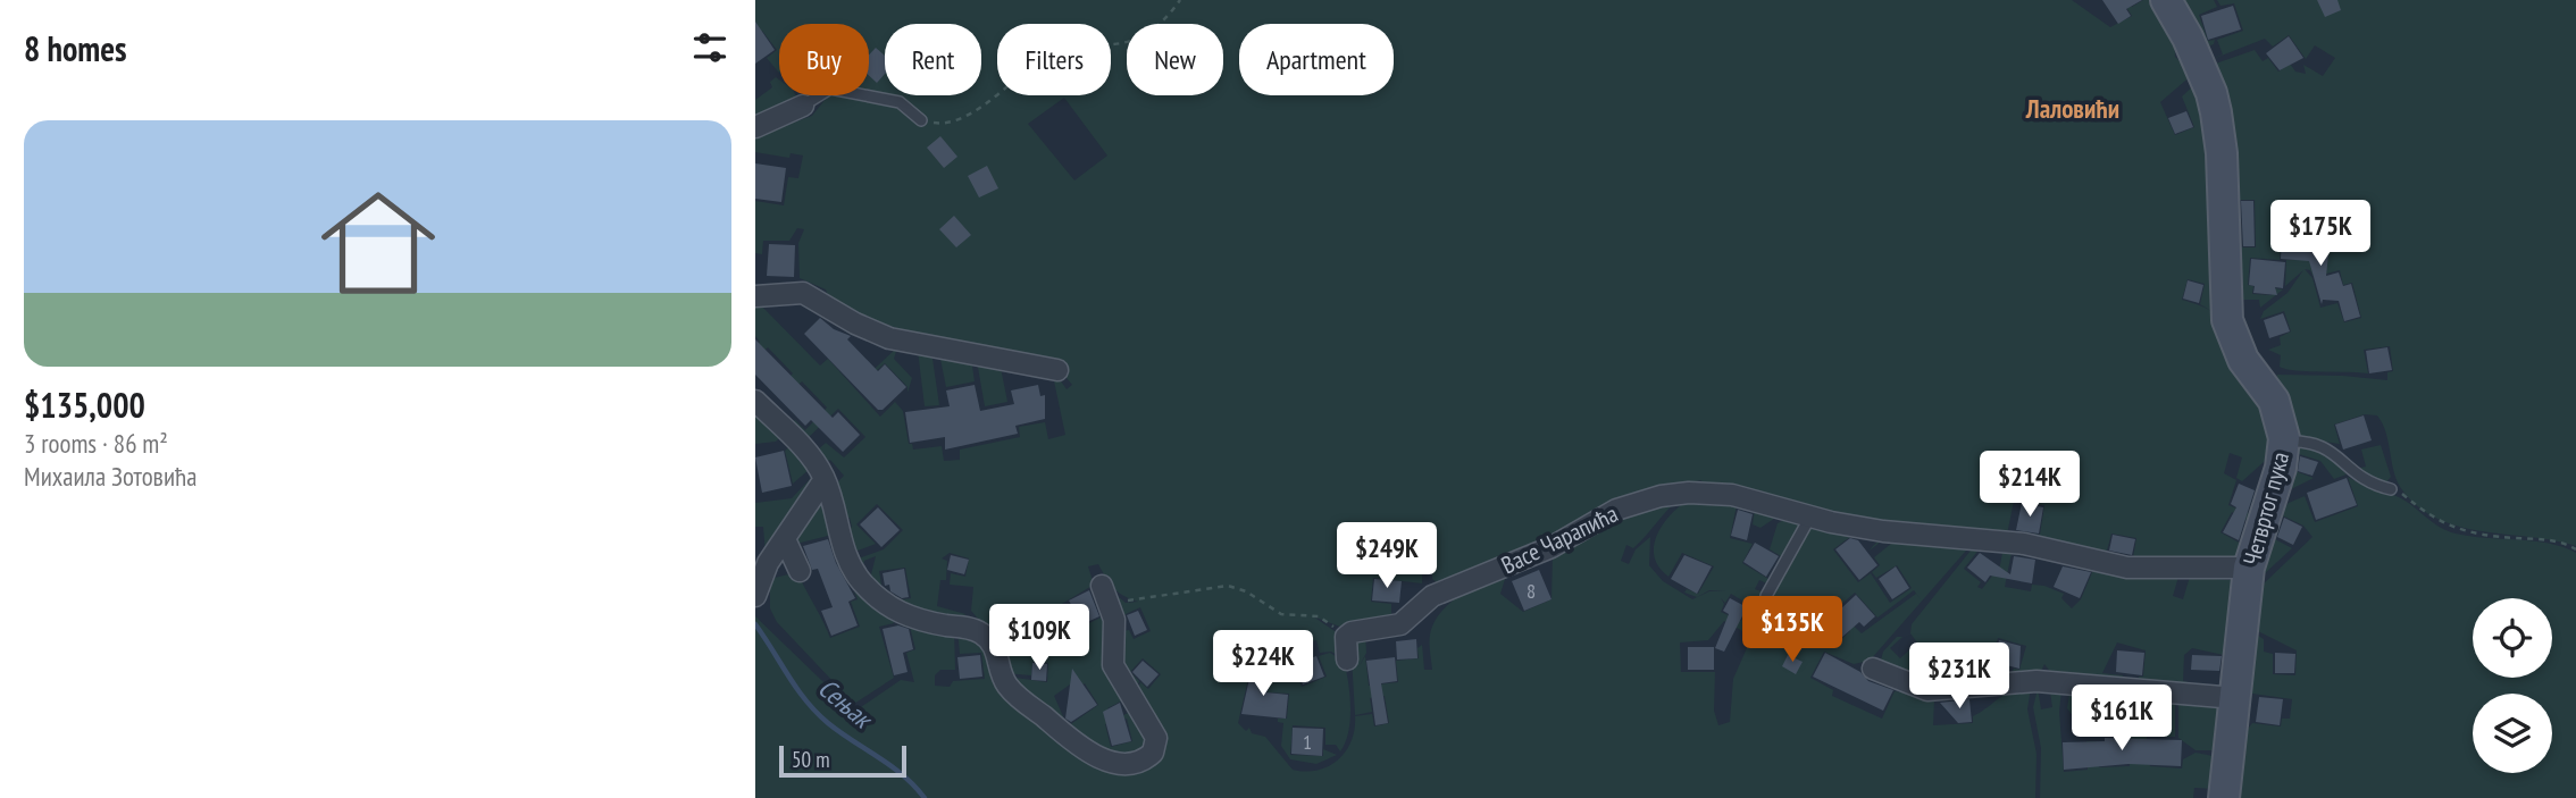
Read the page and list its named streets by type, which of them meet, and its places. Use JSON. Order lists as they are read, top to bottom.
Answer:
{
  "streets": {
    "street": ["Четвртог пука", "Васе Чарапића"]
  },
  "crossings": [
    ["Четвртог пука", "Васе Чарапића"]
  ],
  "districts": ["Лаловићи"],
  "water": ["Сењак"],
  "house_numbers": ["8", "1"],
  "scale_bar": "50 m",
  "page": {
    "heading": "8 homes",
    "chip": [
      "Buy",
      "Rent",
      "Filters",
      "New",
      "Apartment"
    ],
    "list": [
      {
        "name": "$135,000",
        "note": "3 rooms · 86 m² · Михаила Зотовића"
      }
    ],
    "price": [
      "$175K",
      "$214K",
      "$249K",
      "$135K",
      "$109K",
      "$224K",
      "$231K",
      "$161K"
    ],
    "scale": "50 m"
  }
}
